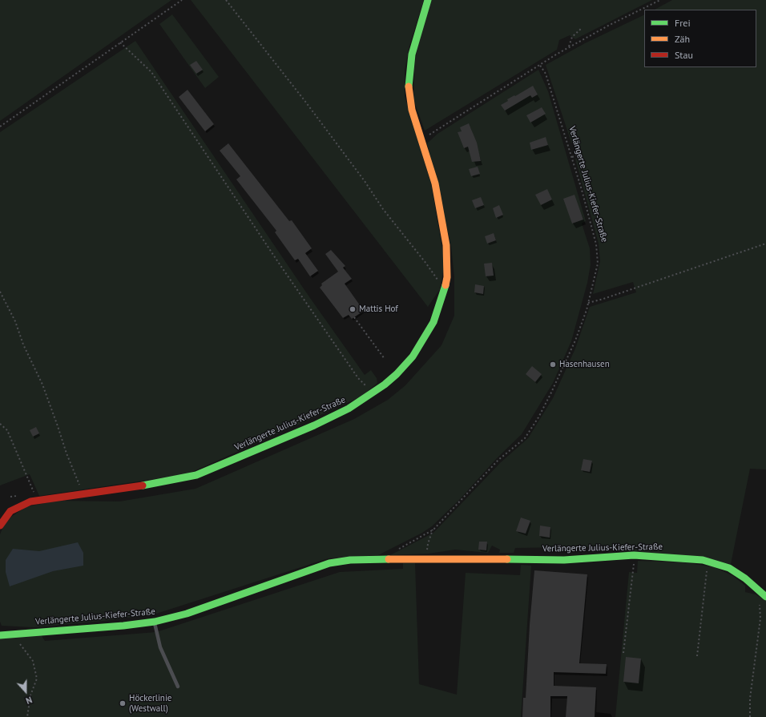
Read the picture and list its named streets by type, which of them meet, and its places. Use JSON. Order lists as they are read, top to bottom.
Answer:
{
  "streets": {
    "street": ["Verlängerte Julius-Kiefer-Straße"]
  },
  "places": ["Mattis Hof", "Hasenhausen", "Höckerlinie (Westwall)"],
  "legend": ["Frei", "Zäh", "Stau"],
  "north": "bottom"
}
